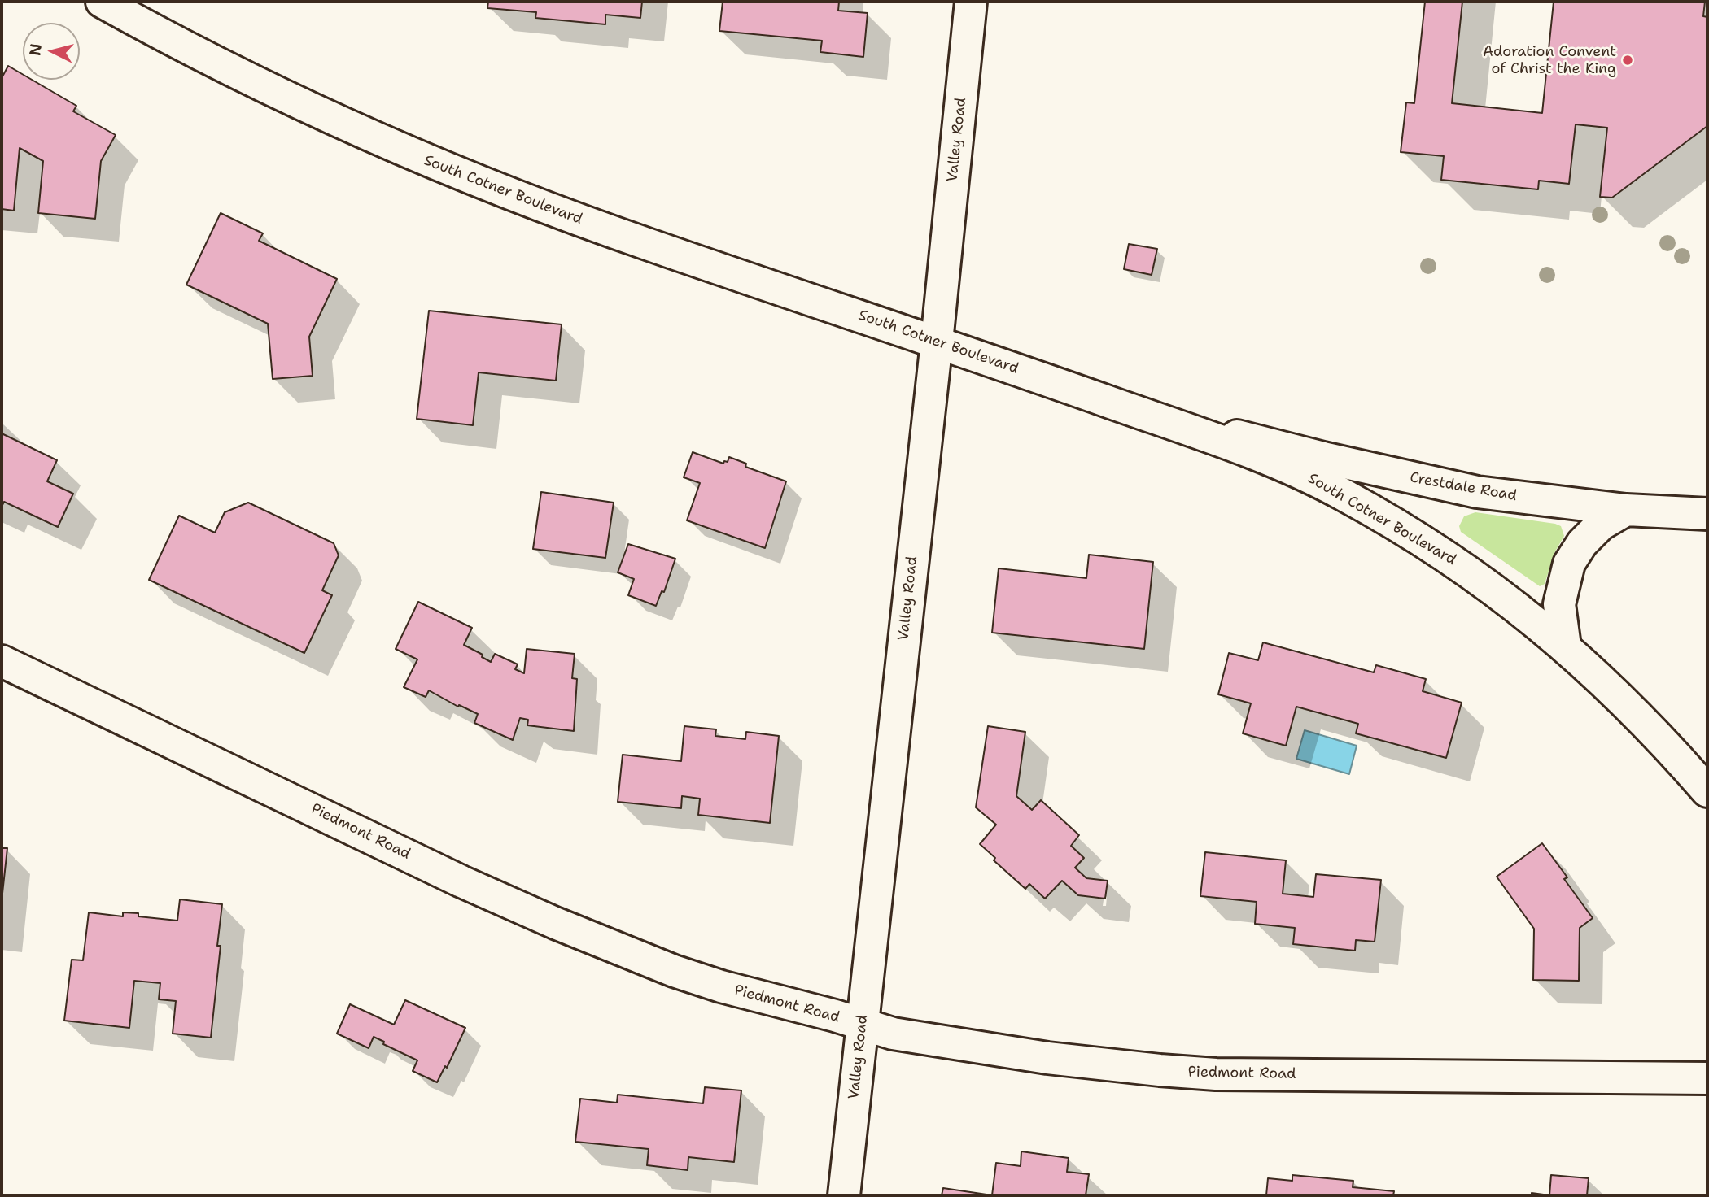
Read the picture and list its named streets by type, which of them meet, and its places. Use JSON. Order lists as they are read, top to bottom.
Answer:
{
  "streets": {
    "street": [
      "Valley Road",
      "South Cotner Boulevard",
      "Crestdale Road",
      "Piedmont Road"
    ]
  },
  "crossings": [
    ["Valley Road", "South Cotner Boulevard"],
    ["Valley Road", "Piedmont Road"],
    ["South Cotner Boulevard", "Crestdale Road"]
  ],
  "places": ["Adoration Convent of Christ the King"],
  "north": "left"
}
